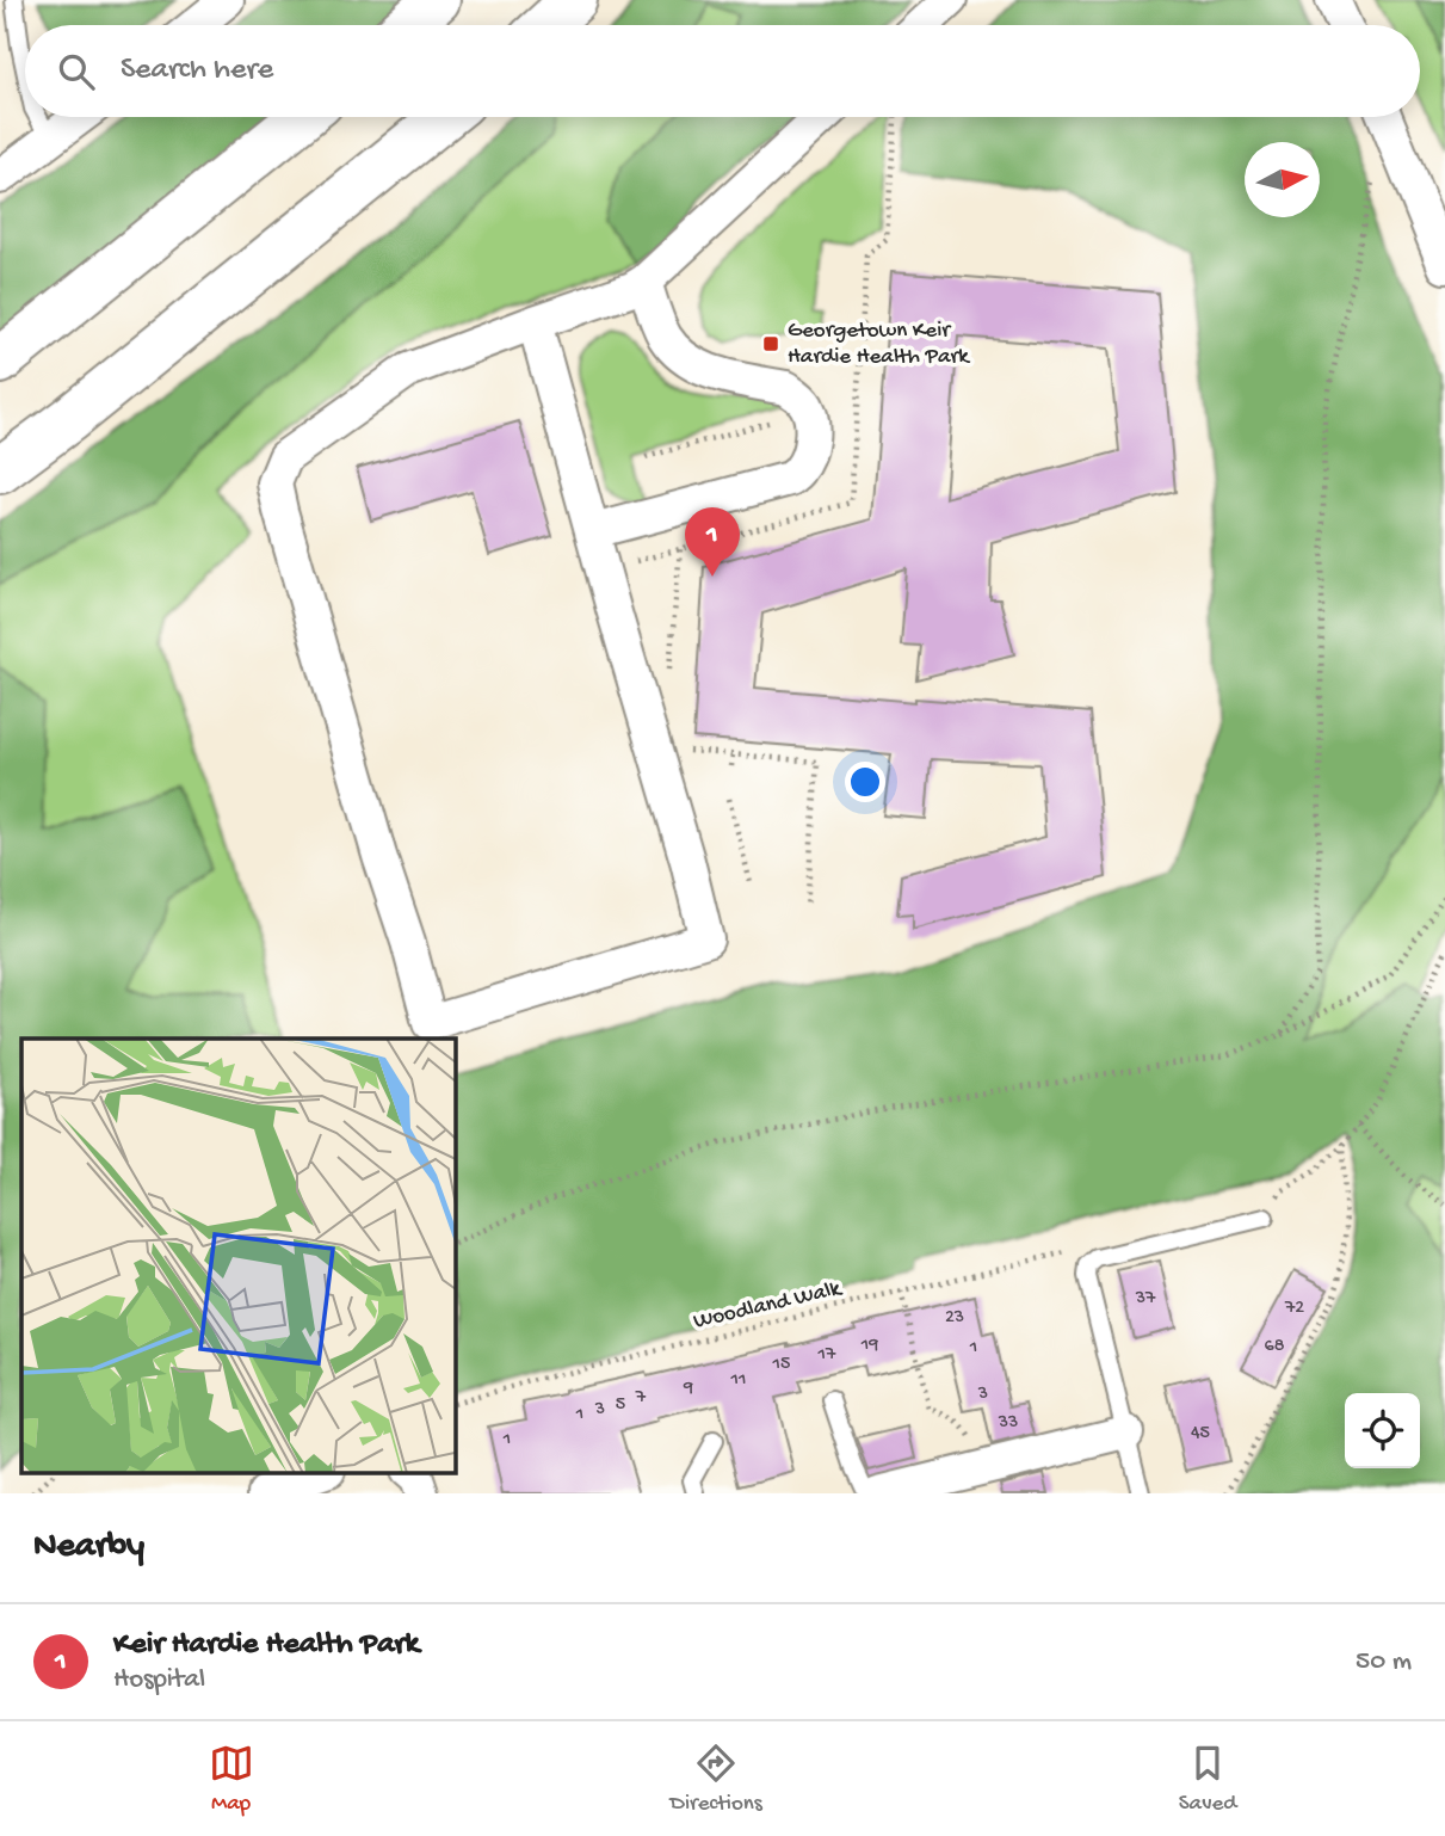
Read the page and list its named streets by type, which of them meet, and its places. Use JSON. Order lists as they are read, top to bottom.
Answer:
{
  "streets": {
    "path": ["Woodland Walk"]
  },
  "places": {
    "transit": ["Georgetown Keir Hardie Health Park"]
  },
  "house_numbers": [
    "37",
    "72",
    "23",
    "19",
    "68",
    "1",
    "17",
    "15",
    "11",
    "9",
    "3",
    "7",
    "5",
    "3",
    "1",
    "33",
    "45",
    "1"
  ],
  "north": "right",
  "page": {
    "search": "Search here",
    "pins": "1",
    "heading": "Nearby",
    "list": [
      {
        "mark": "1",
        "name": "Keir Hardie Health Park",
        "note": "Hospital",
        "value": "50 m"
      }
    ],
    "nav": ["Map", "Directions", "Saved"]
  }
}
